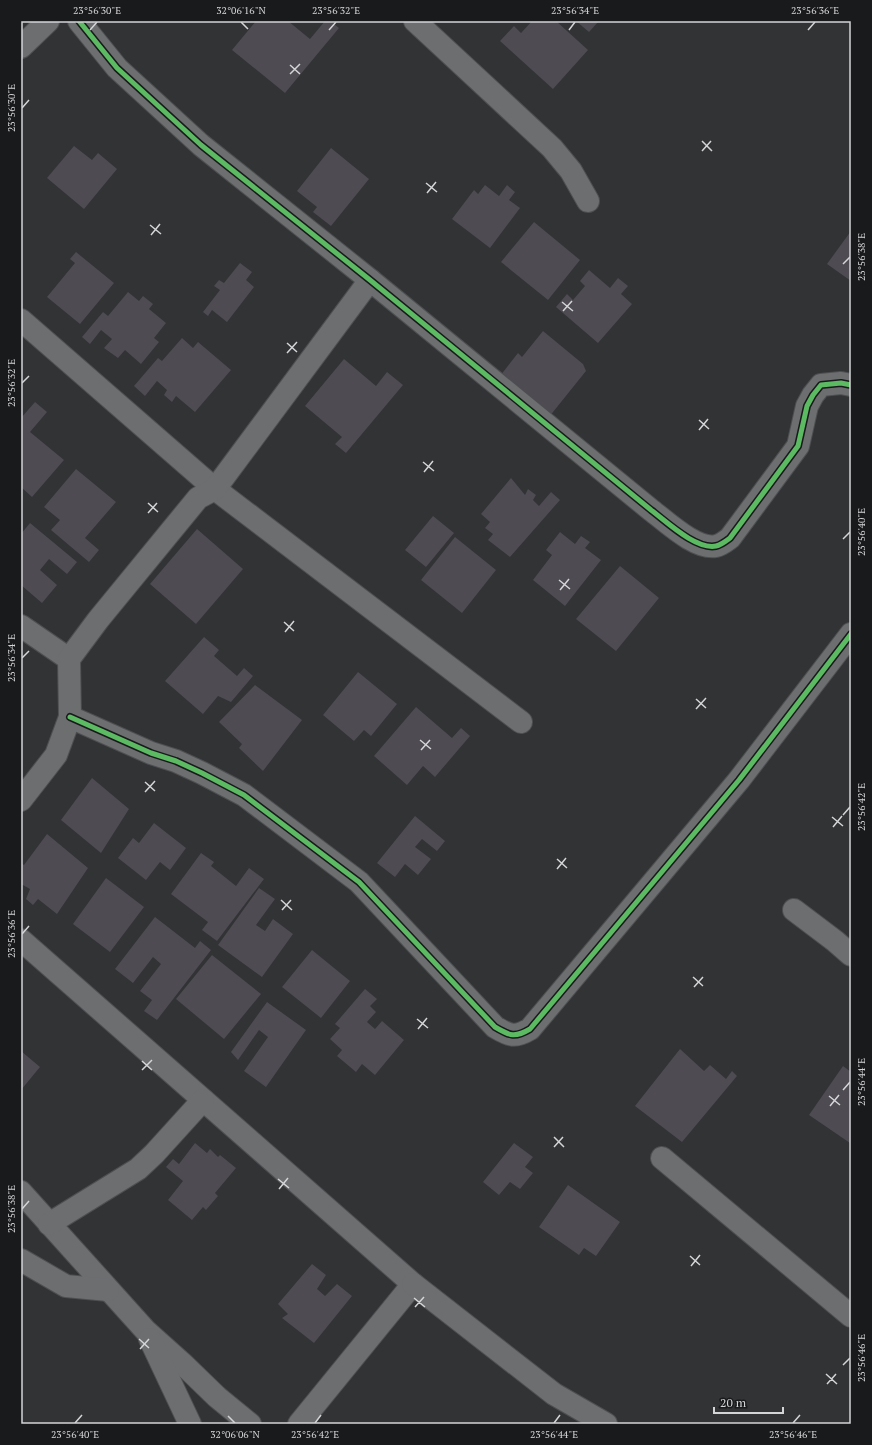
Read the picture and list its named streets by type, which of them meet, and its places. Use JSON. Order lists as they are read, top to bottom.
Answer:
{
  "scale_bar": "20 m",
  "coordinates": [
    "23°56'30\"E",
    "32°06'16\"N",
    "23°56'32\"E",
    "23°56'34\"E",
    "23°56'36\"E",
    "23°56'38\"E",
    "23°56'40\"E",
    "23°56'42\"E",
    "23°56'44\"E",
    "23°56'46\"E",
    "32°06'06\"N"
  ]
}
